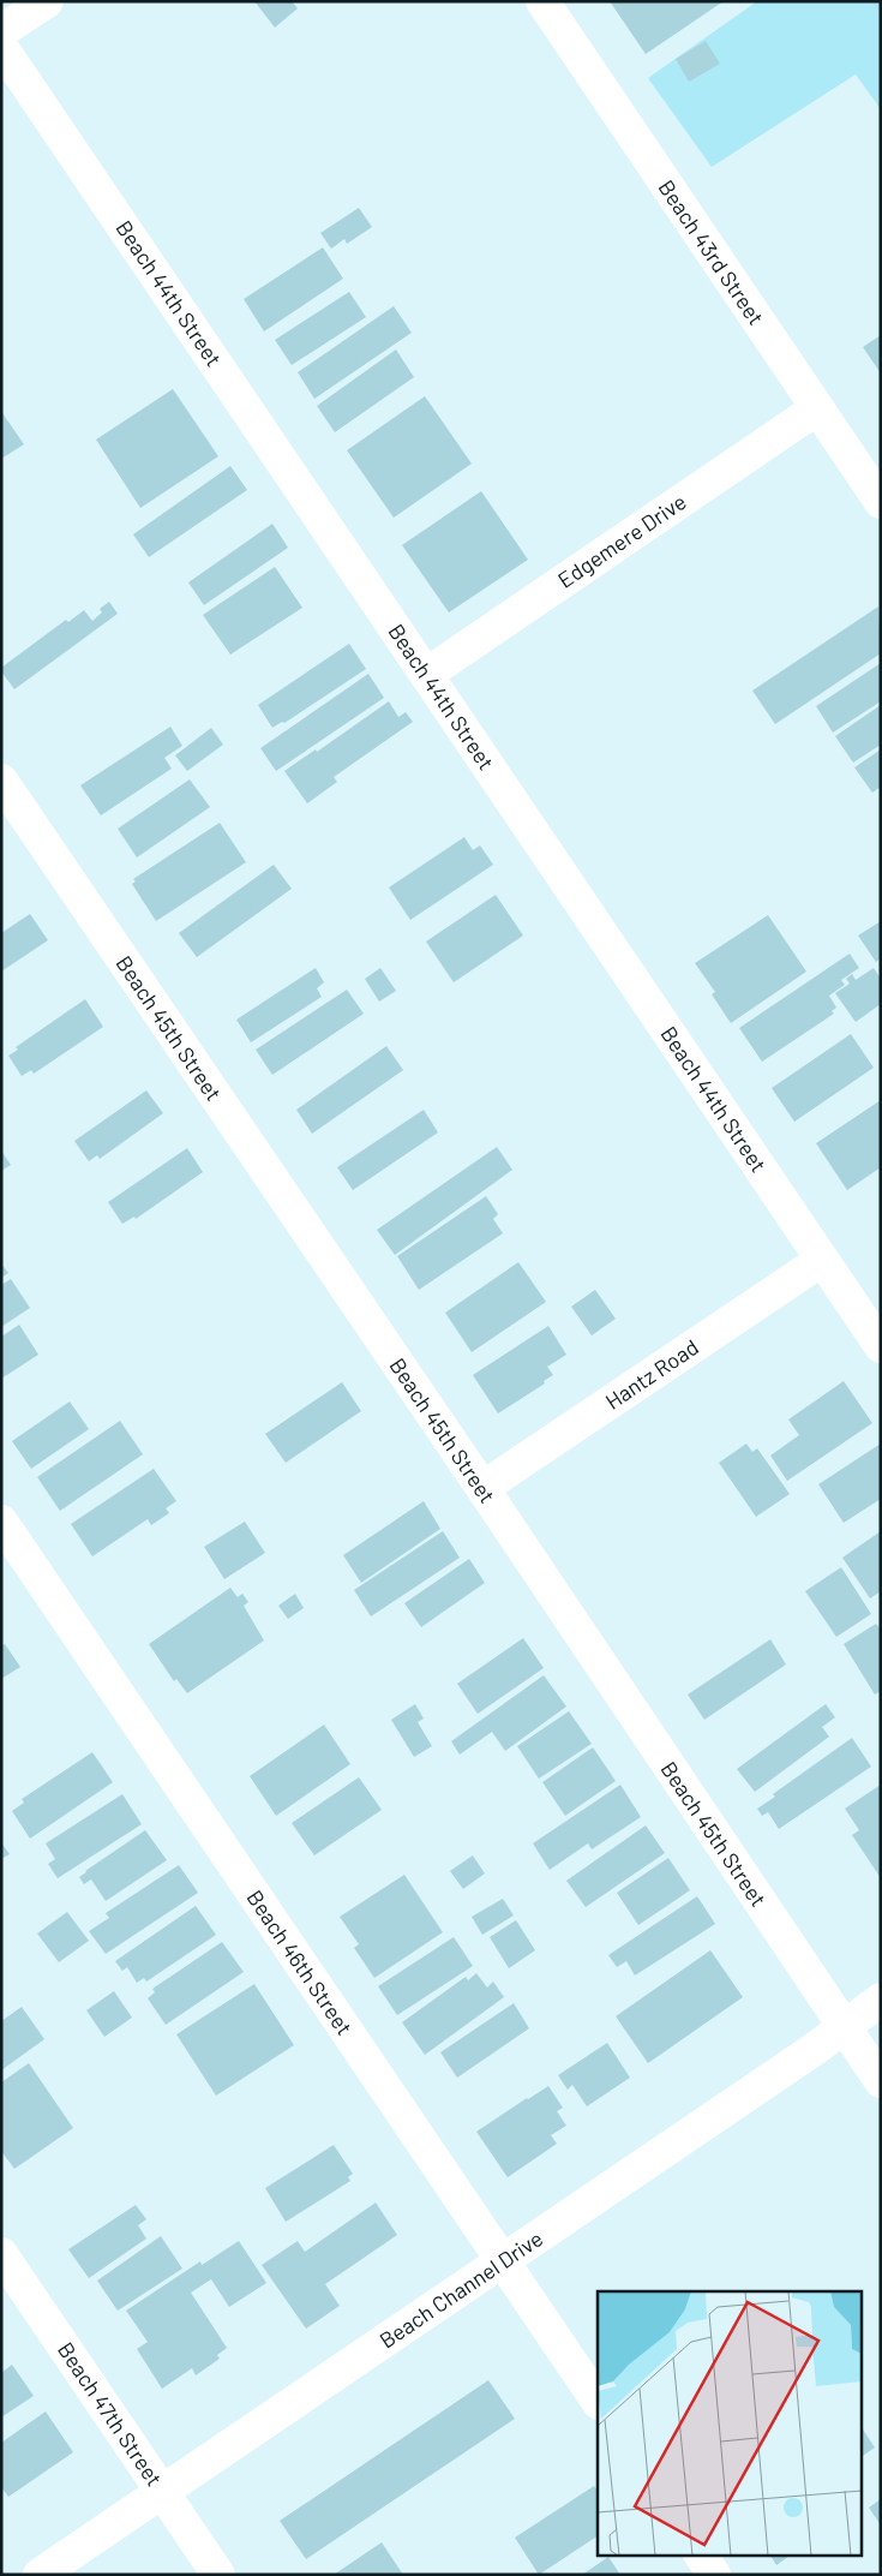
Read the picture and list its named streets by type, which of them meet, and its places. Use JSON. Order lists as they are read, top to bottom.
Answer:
{
  "streets": {
    "street": [
      "Beach 43rd Street",
      "Beach 44th Street",
      "Edgemere Drive",
      "Beach 45th Street",
      "Hantz Road",
      "Beach 46th Street",
      "Beach Channel Drive",
      "Beach 47th Street"
    ]
  },
  "crossings": [
    ["Beach 43rd Street", "Edgemere Drive"],
    ["Beach 44th Street", "Edgemere Drive"],
    ["Beach 44th Street", "Hantz Road"],
    ["Beach 45th Street", "Hantz Road"],
    ["Beach 45th Street", "Beach Channel Drive"],
    ["Beach 46th Street", "Beach Channel Drive"],
    ["Beach Channel Drive", "Beach 47th Street"]
  ]
}
